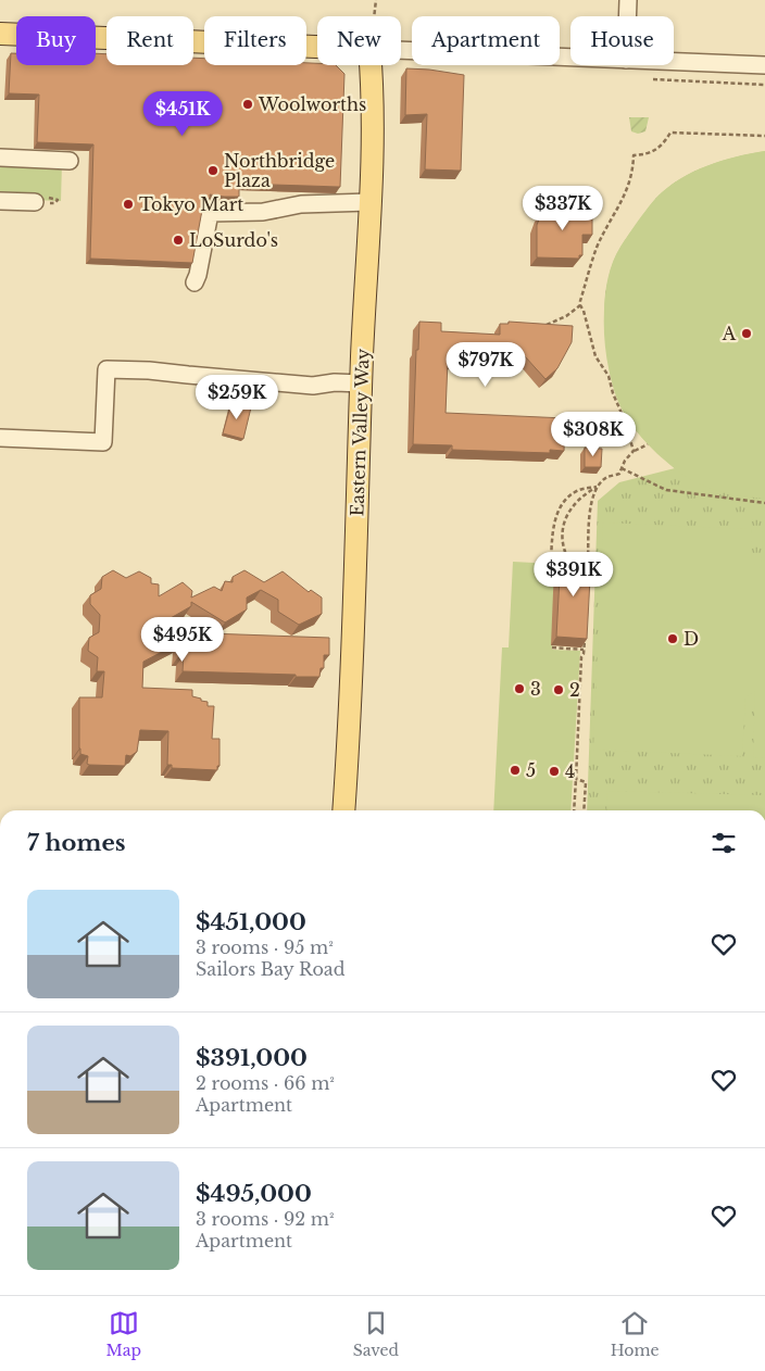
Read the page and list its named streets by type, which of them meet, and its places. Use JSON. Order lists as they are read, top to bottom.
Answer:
{
  "streets": {
    "main road": ["Eastern Valley Way"]
  },
  "places": [
    "Woolworths",
    "Northbridge Plaza",
    "Tokyo Mart",
    "LoSurdo's",
    "A",
    "D",
    "3",
    "2",
    "5",
    "4"
  ],
  "page": {
    "chip": [
      "Buy",
      "Rent",
      "Filters",
      "New",
      "Apartment",
      "House"
    ],
    "price": [
      "$451K",
      "$337K",
      "$797K",
      "$259K",
      "$308K",
      "$391K",
      "$495K"
    ],
    "heading": "7 homes",
    "list": [
      {
        "name": "$451,000",
        "note": "3 rooms · 95 m² · Sailors Bay Road"
      },
      {
        "name": "$391,000",
        "note": "2 rooms · 66 m² · Apartment"
      },
      {
        "name": "$495,000",
        "note": "3 rooms · 92 m² · Apartment"
      }
    ],
    "tabs": ["Map", "Saved", "Home"]
  }
}
